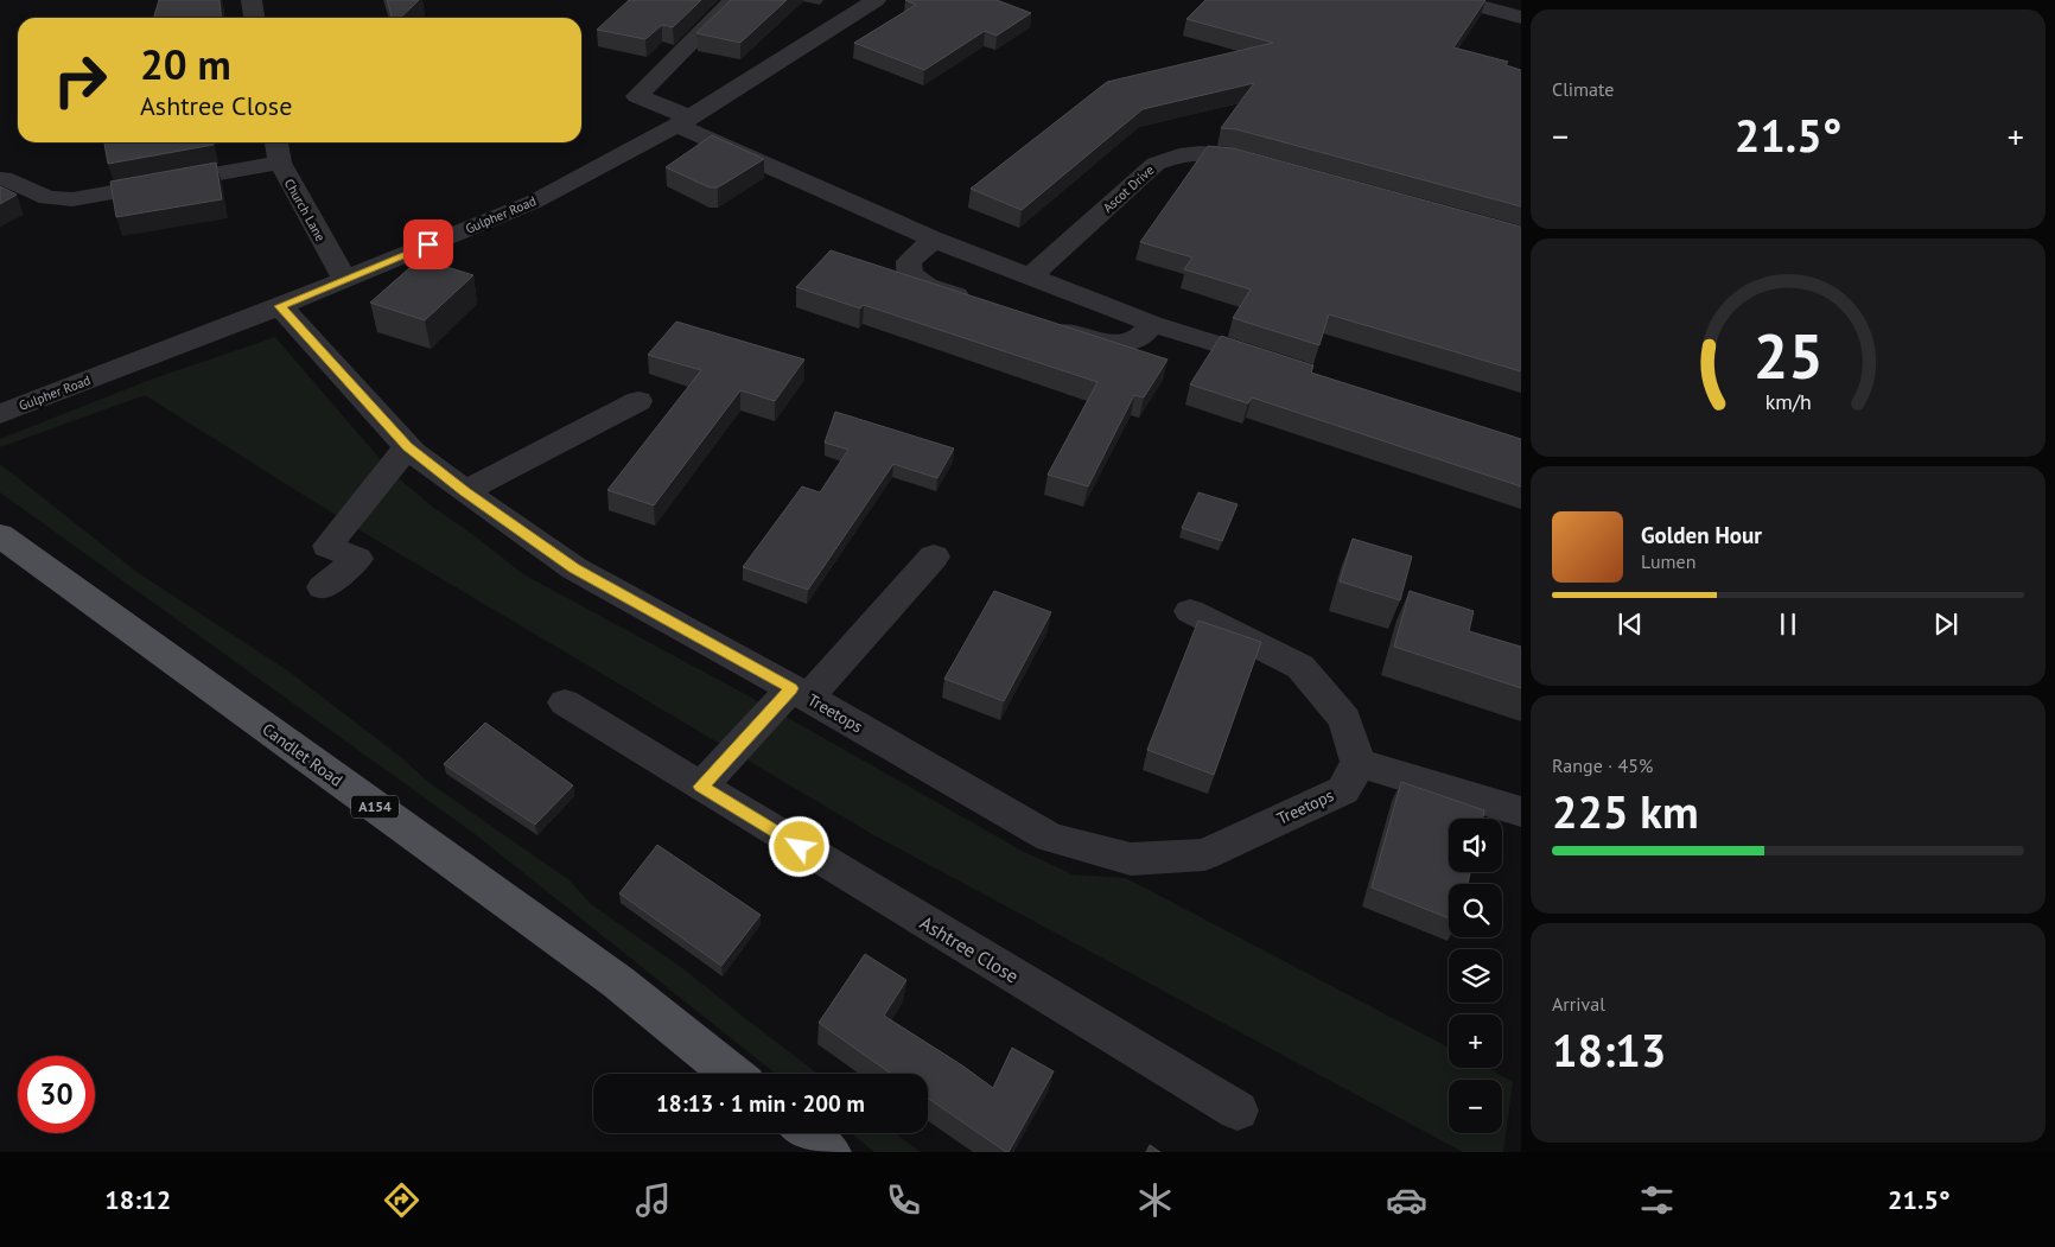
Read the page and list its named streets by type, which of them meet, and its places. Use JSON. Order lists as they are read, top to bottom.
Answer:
{
  "streets": {
    "main road": ["Candlet Road", "A154"],
    "street": [
      "Ascot Drive",
      "Church Lane",
      "Gulpher Road",
      "Treetops",
      "Ashtree Close"
    ]
  },
  "crossings": [
    ["Church Lane", "Gulpher Road"],
    ["Gulpher Road", "Treetops"]
  ],
  "page": {
    "tile": [
      "Climate",
      ["Range · 45%", "225 km"],
      ["Arrival", "18:13"]
    ],
    "turn": ["20 m", "Ashtree Close"],
    "heat": ["−", "21.5°", "+"],
    "song": ["Golden Hour", "Lumen"],
    "map_buttons": ["+", "−"],
    "limit": "30",
    "trip": "18:13 · 1 min · 200 m",
    "tabs": ["18:12", "21.5°"],
    "gauge": ["25", "km/h"]
  }
}
